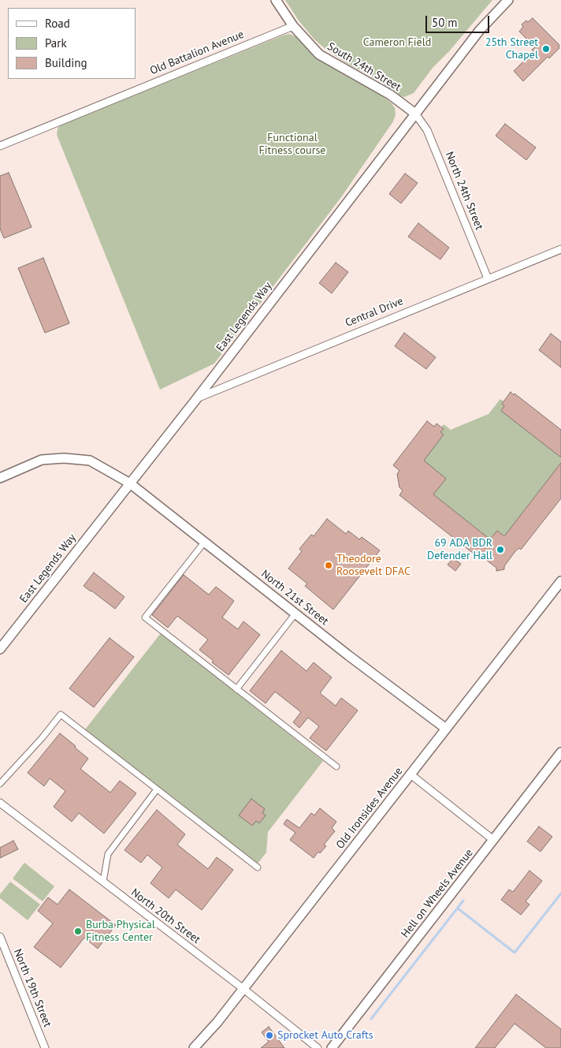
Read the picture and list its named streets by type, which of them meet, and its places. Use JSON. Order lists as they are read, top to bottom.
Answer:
{
  "streets": {
    "street": [
      "Old Battalion Avenue",
      "South 24th Street",
      "North 24th Street",
      "Central Drive",
      "East Legends Way",
      "North 21st Street",
      "Old Ironsides Avenue",
      "Hell on Wheels Avenue",
      "North 20th Street",
      "North 19th Street"
    ]
  },
  "crossings": [
    ["Old Battalion Avenue", "South 24th Street"],
    ["South 24th Street", "North 24th Street"],
    ["South 24th Street", "East Legends Way"],
    ["North 24th Street", "Central Drive"],
    ["North 24th Street", "East Legends Way"],
    ["Central Drive", "East Legends Way"],
    ["East Legends Way", "North 21st Street"],
    ["North 21st Street", "Old Ironsides Avenue"],
    ["Old Ironsides Avenue", "North 20th Street"]
  ],
  "parks": ["Cameron Field", "Functional Fitness course"],
  "places": [
    "25th Street Chapel",
    "69 ADA BDR Defender Hall",
    "Theodore Roosevelt DFAC",
    "Burba Physical Fitness Center",
    "Sprocket Auto Crafts"
  ],
  "legend": ["Road", "Park", "Building"],
  "scale_bar": "50 m"
}
